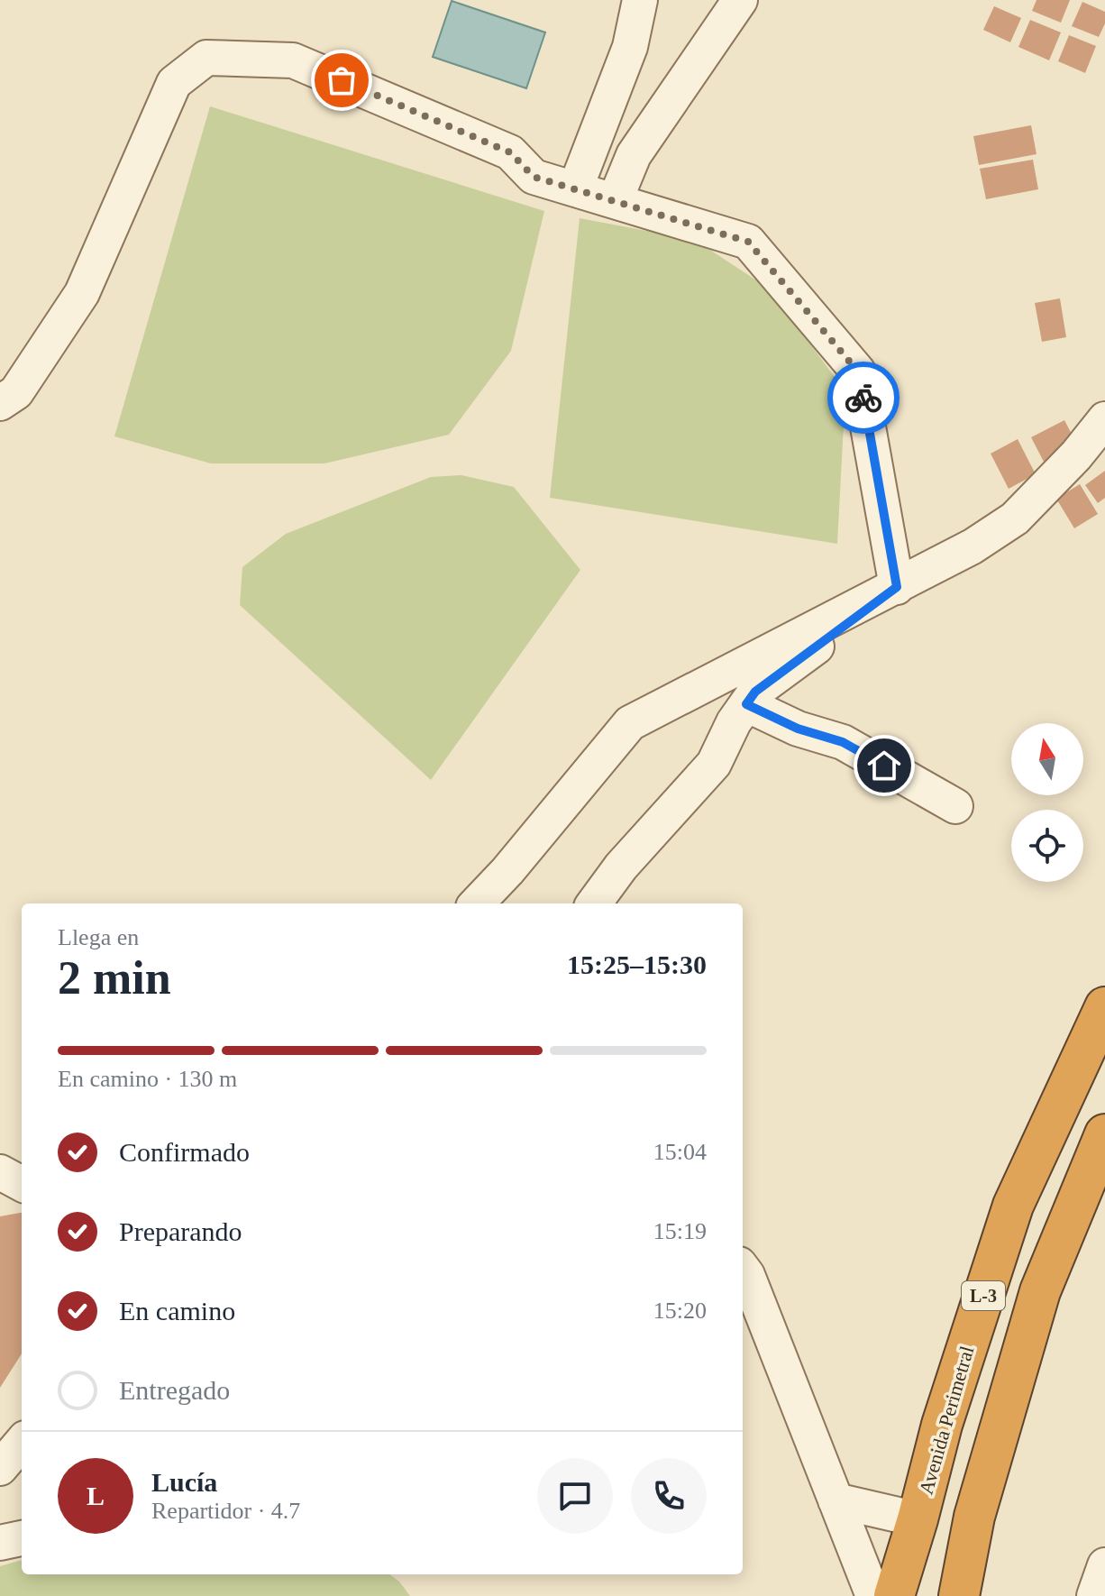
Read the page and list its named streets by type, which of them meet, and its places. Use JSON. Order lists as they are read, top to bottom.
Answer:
{
  "streets": {
    "highway": ["L-3", "Avenida Perimetral"]
  },
  "north": "top",
  "page": {
    "heading": ["2 min", "Llega en", "15:25–15:30"],
    "panel": ["Lucía", "Repartidor · 4.7"],
    "bar": "En camino · 130 m",
    "list": [
      ["Confirmado", "15:04"],
      ["Preparando", "15:19"],
      ["En camino", "15:20"],
      "Entregado"
    ],
    "round": "L"
  }
}
